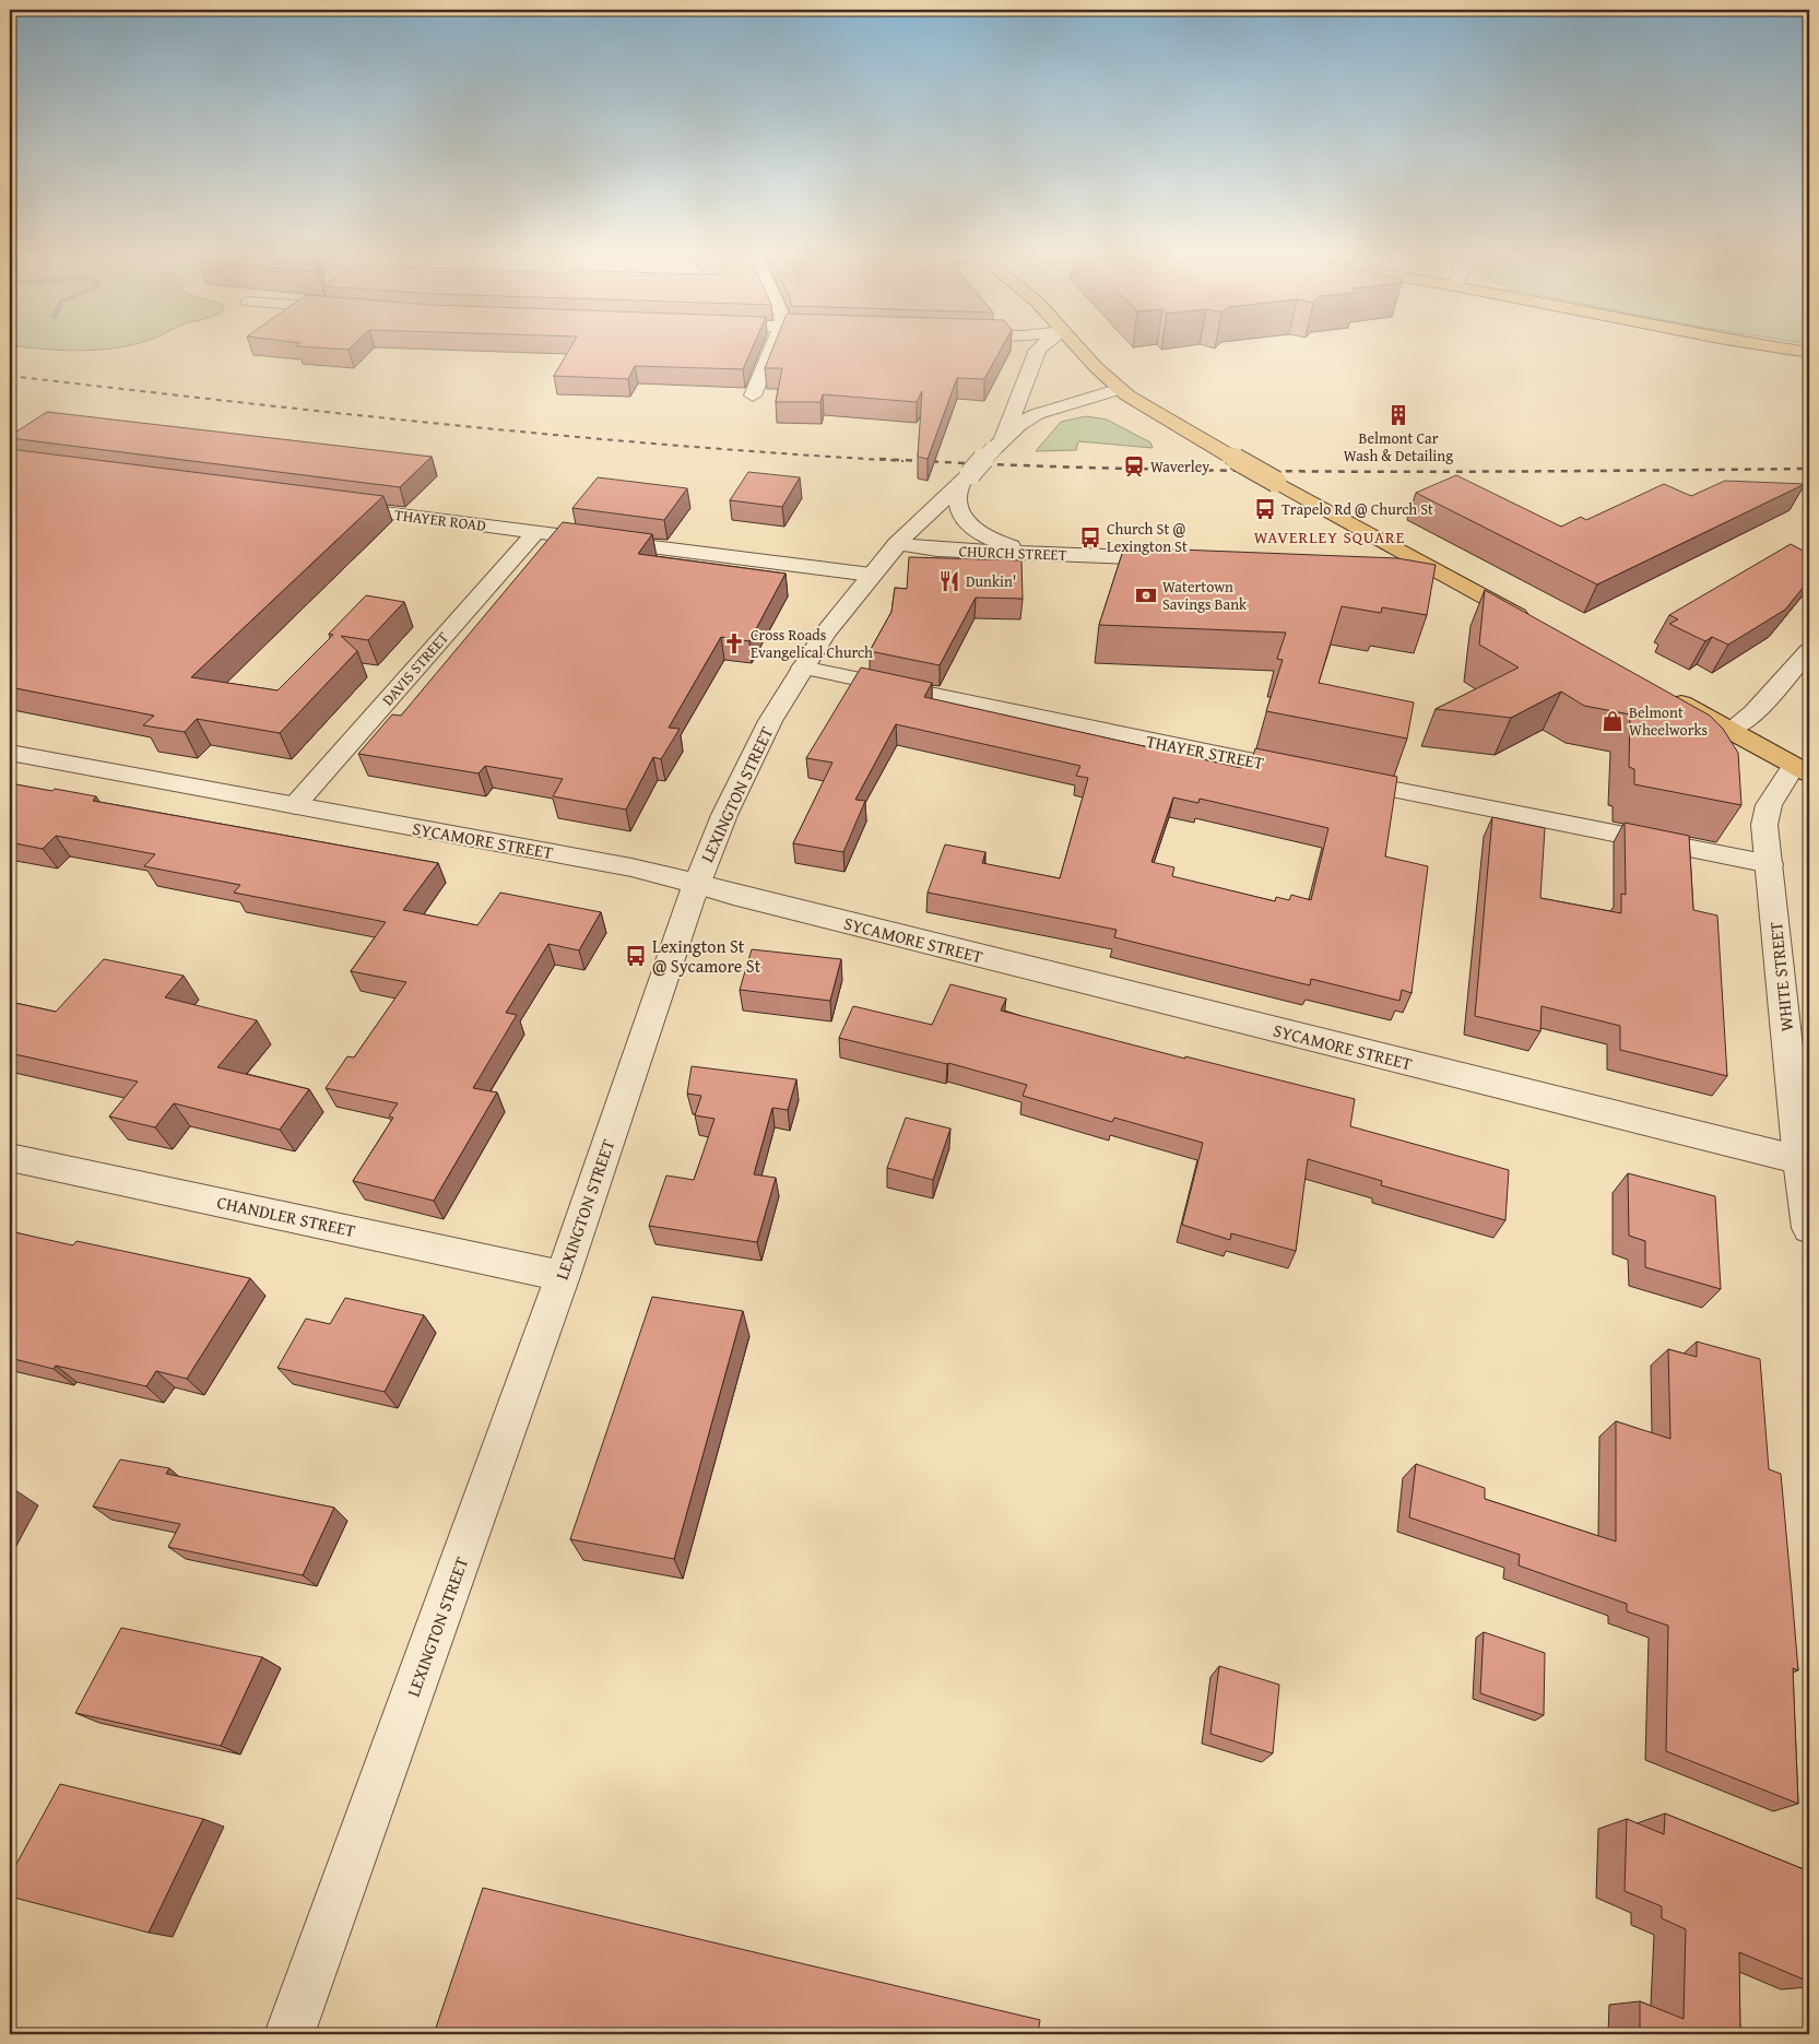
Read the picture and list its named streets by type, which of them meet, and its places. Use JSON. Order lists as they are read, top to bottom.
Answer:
{
  "streets": {
    "street": [
      "THAYER ROAD",
      "CHURCH STREET",
      "DAVIS STREET",
      "THAYER STREET",
      "LEXINGTON STREET",
      "SYCAMORE STREET",
      "WHITE STREET",
      "CHANDLER STREET"
    ]
  },
  "crossings": [
    ["THAYER ROAD", "DAVIS STREET"],
    ["THAYER ROAD", "LEXINGTON STREET"],
    ["CHURCH STREET", "LEXINGTON STREET"],
    ["DAVIS STREET", "SYCAMORE STREET"],
    ["THAYER STREET", "LEXINGTON STREET"],
    ["THAYER STREET", "WHITE STREET"],
    ["LEXINGTON STREET", "SYCAMORE STREET"],
    ["LEXINGTON STREET", "CHANDLER STREET"],
    ["SYCAMORE STREET", "WHITE STREET"]
  ],
  "districts": ["WAVERLEY SQUARE"],
  "places": {
    "building": ["Belmont Car Wash & Detailing"],
    "station": ["Waverley"],
    "bus stop": ["Trapelo Rd @ Church St", "Church St @ Lexington St", "Lexington St @ Sycamore St"],
    "restaurant": ["Dunkin'"],
    "bank": ["Watertown Savings Bank"],
    "church": ["Cross Roads Evangelical Church"],
    "shop": ["Belmont Wheelworks"]
  }
}
